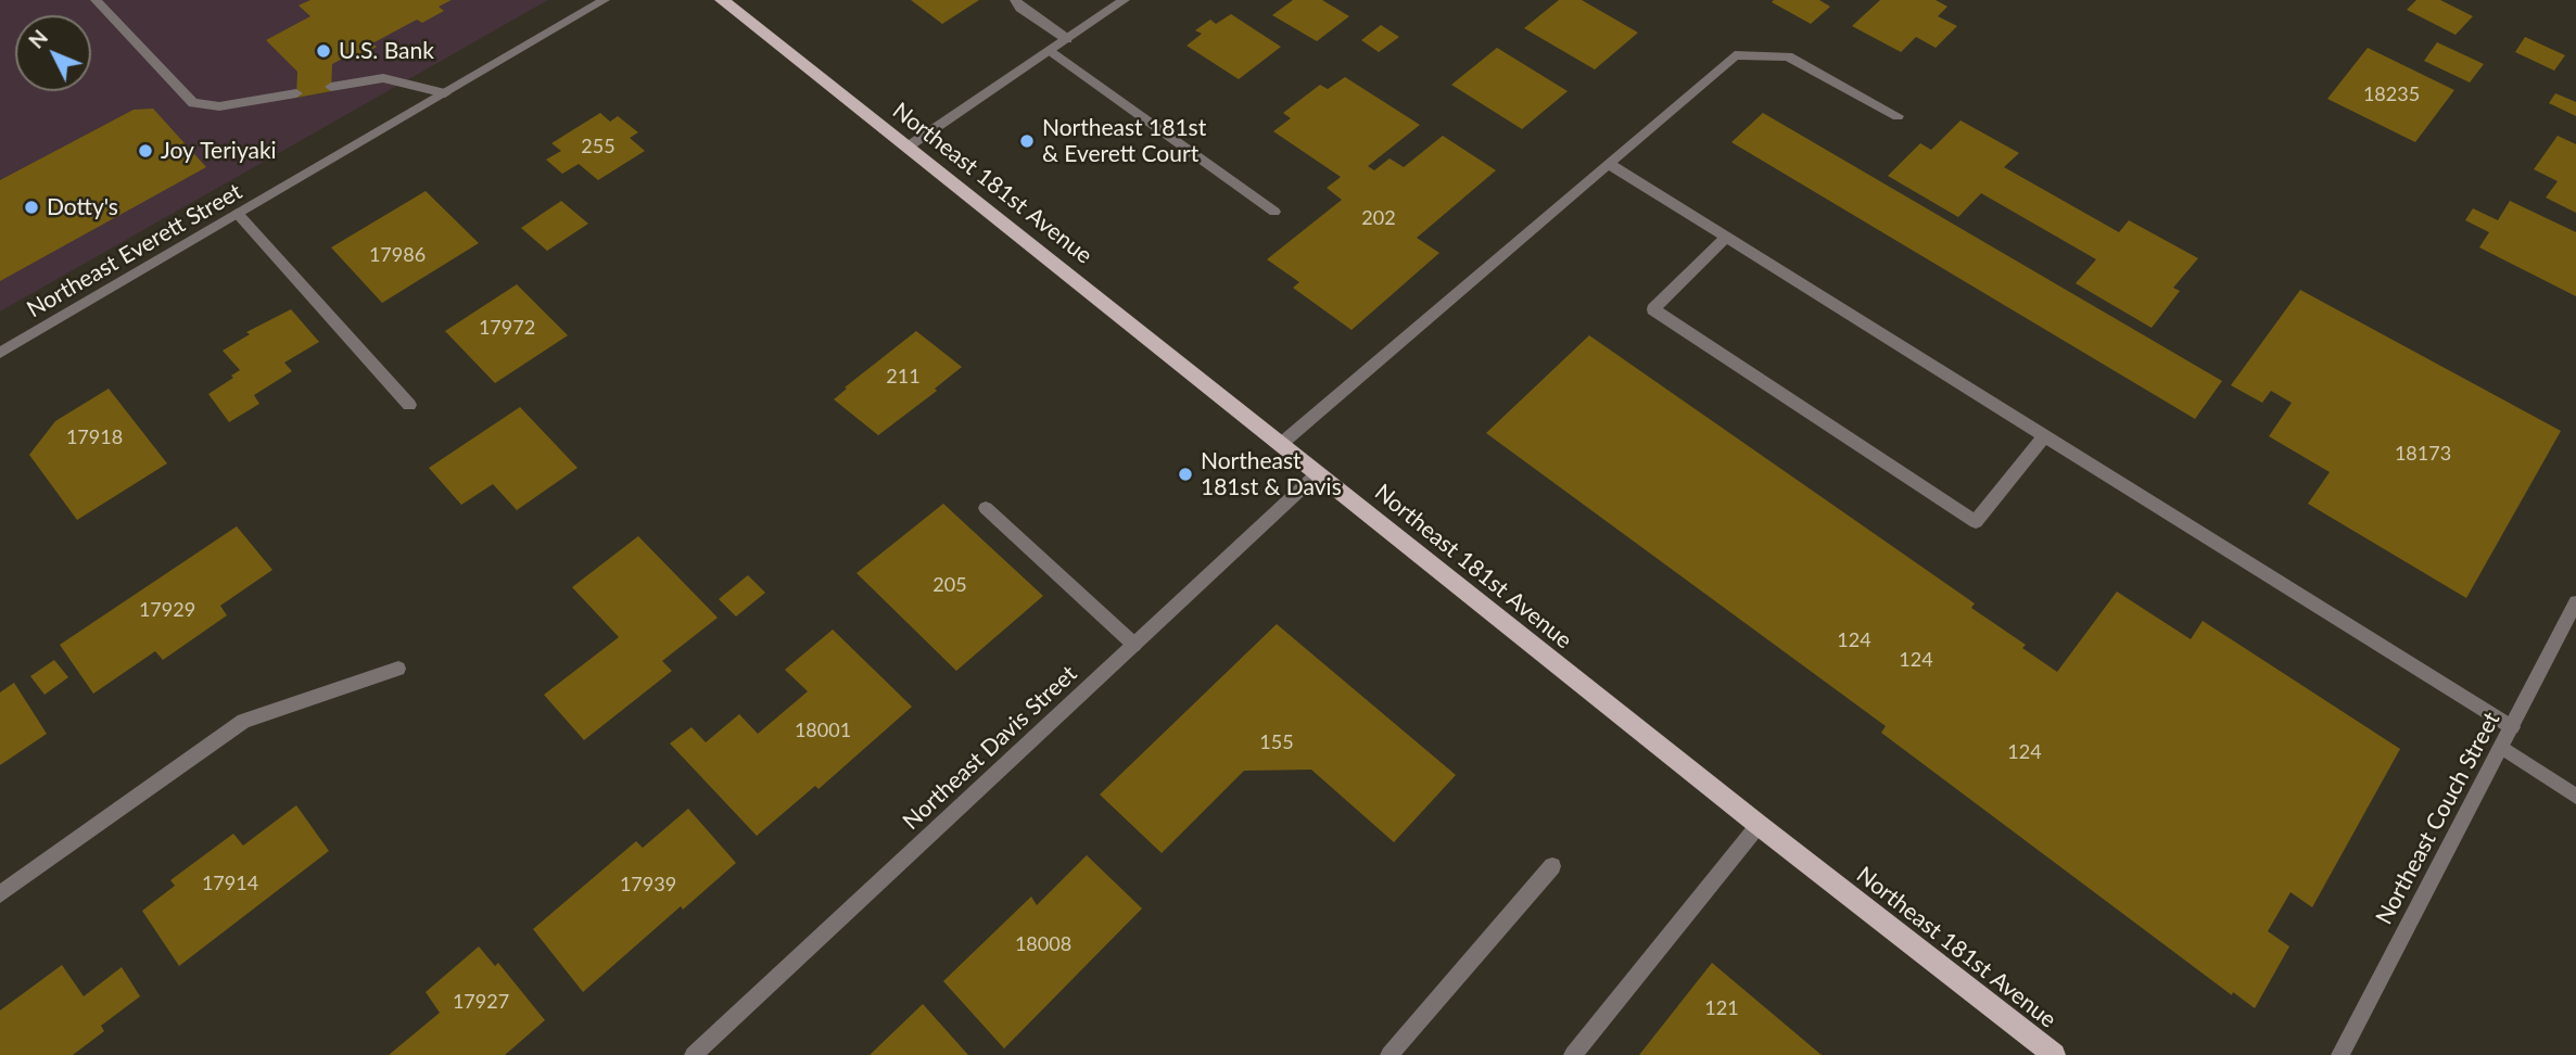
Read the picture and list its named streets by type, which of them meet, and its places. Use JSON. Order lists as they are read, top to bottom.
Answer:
{
  "streets": {
    "main road": ["Northeast 181st Avenue"],
    "street": ["Northeast Everett Street", "Northeast Davis Street", "Northeast Couch Street"]
  },
  "crossings": [
    ["Northeast 181st Avenue", "Northeast Davis Street"]
  ],
  "places": [
    "U.S. Bank",
    "Northeast 181st & Everett Court",
    "Joy Teriyaki",
    "Dotty's",
    "Northeast 181st & Davis"
  ],
  "house_numbers": [
    "18235",
    "255",
    "202",
    "17986",
    "17972",
    "211",
    "17918",
    "18173",
    "205",
    "17929",
    "124",
    "124",
    "18001",
    "155",
    "124",
    "17914",
    "17939",
    "18008",
    "17927",
    "121"
  ],
  "north": "top left"
}
